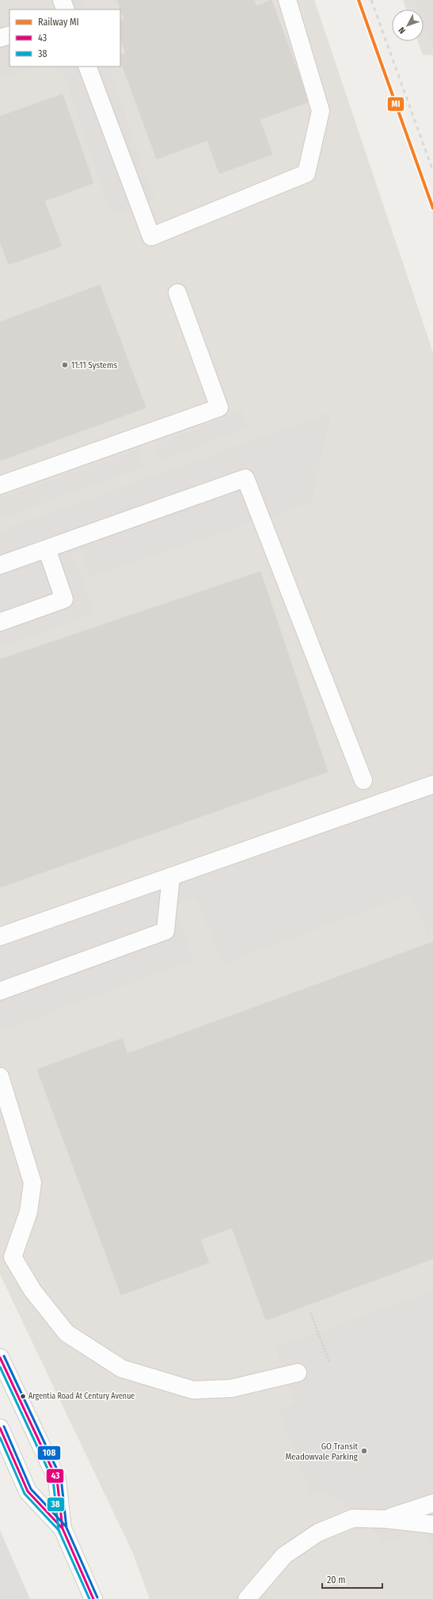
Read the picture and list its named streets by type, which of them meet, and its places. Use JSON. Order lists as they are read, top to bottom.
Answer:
{
  "places": ["11:11 Systems", "Argentia Road At Century Avenue", "GO Transit Meadowvale Parking"],
  "lines": [
    "rail line MI",
    "transit line 108",
    "transit line 43",
    "transit line 38"
  ],
  "legend": ["Railway MI", "43", "38"],
  "scale_bar": "20 m",
  "north": "bottom left"
}
